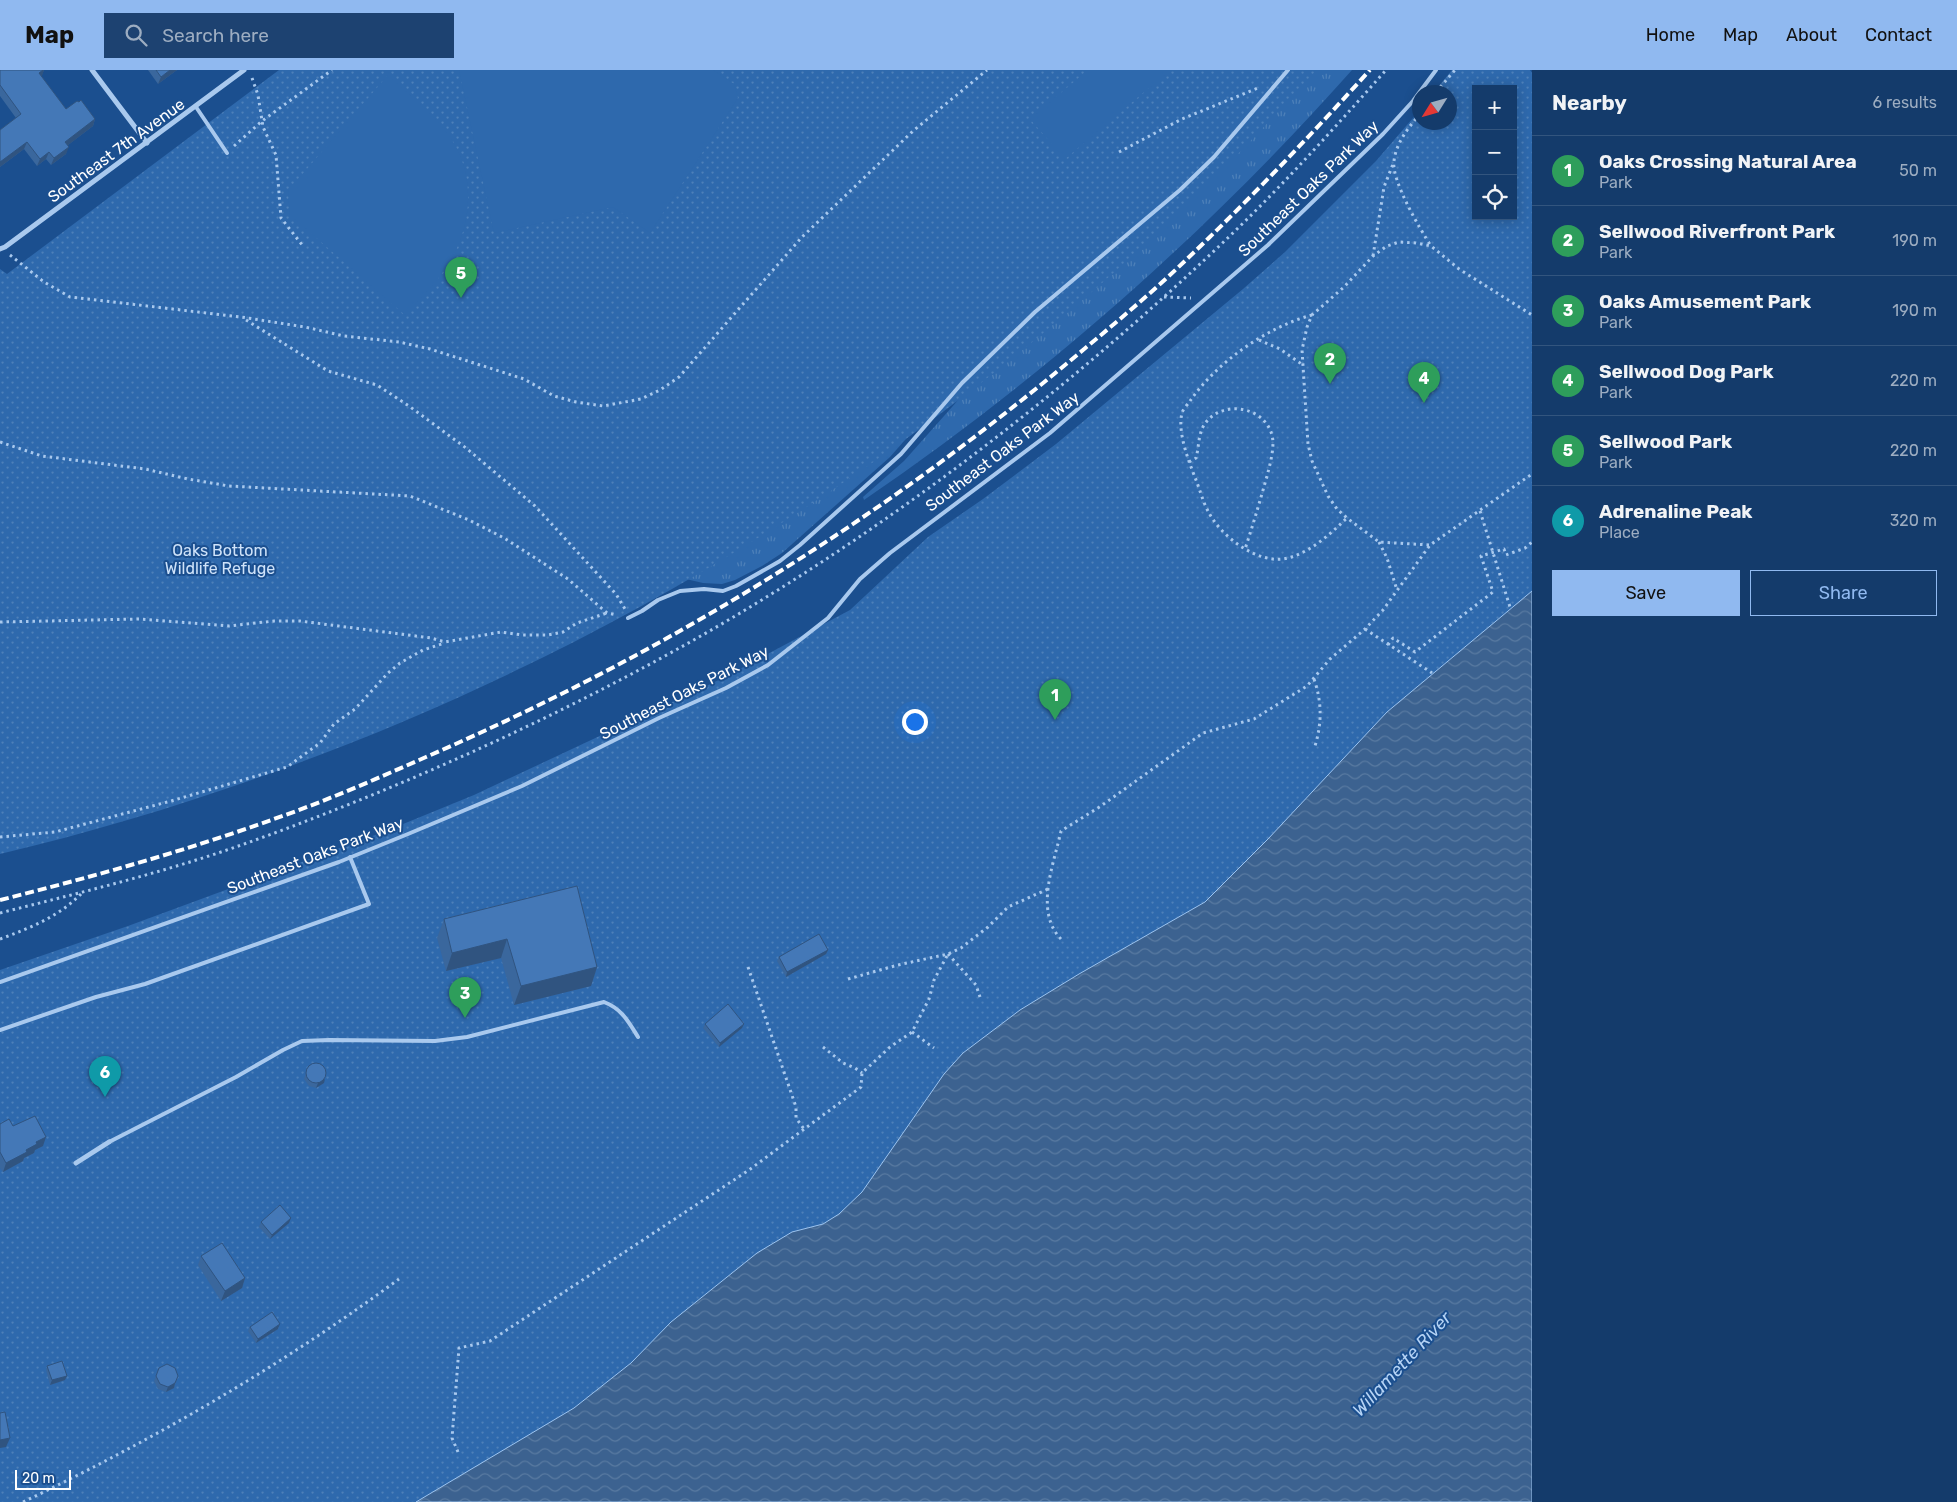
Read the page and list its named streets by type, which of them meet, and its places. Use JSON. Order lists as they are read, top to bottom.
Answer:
{
  "streets": {
    "street": ["Southeast 7th Avenue"],
    "lane": ["Southeast Oaks Park Way"]
  },
  "water": ["Willamette River"],
  "parks": ["Oaks Bottom Wildlife Refuge"],
  "scale_bar": "20 m",
  "north": "bottom left",
  "page": {
    "header": "Map",
    "search": "Search here",
    "nav": [
      "Home",
      "Map",
      "About",
      "Contact"
    ],
    "heading": ["Nearby", "6 results"],
    "map_buttons": ["+", "−"],
    "list": [
      {
        "mark": "1",
        "name": "Oaks Crossing Natural Area",
        "note": "Park",
        "value": "50 m"
      },
      {
        "mark": "2",
        "name": "Sellwood Riverfront Park",
        "note": "Park",
        "value": "190 m"
      },
      {
        "mark": "3",
        "name": "Oaks Amusement Park",
        "note": "Park",
        "value": "190 m"
      },
      {
        "mark": "4",
        "name": "Sellwood Dog Park",
        "note": "Park",
        "value": "220 m"
      },
      {
        "mark": "5",
        "name": "Sellwood Park",
        "note": "Park",
        "value": "220 m"
      },
      {
        "mark": "6",
        "name": "Adrenaline Peak",
        "note": "Place",
        "value": "320 m"
      }
    ],
    "pins": [
      "5",
      "2",
      "4",
      "1",
      "3",
      "6"
    ],
    "buttons": ["Save", "Share"],
    "scale": "20 m"
  }
}
